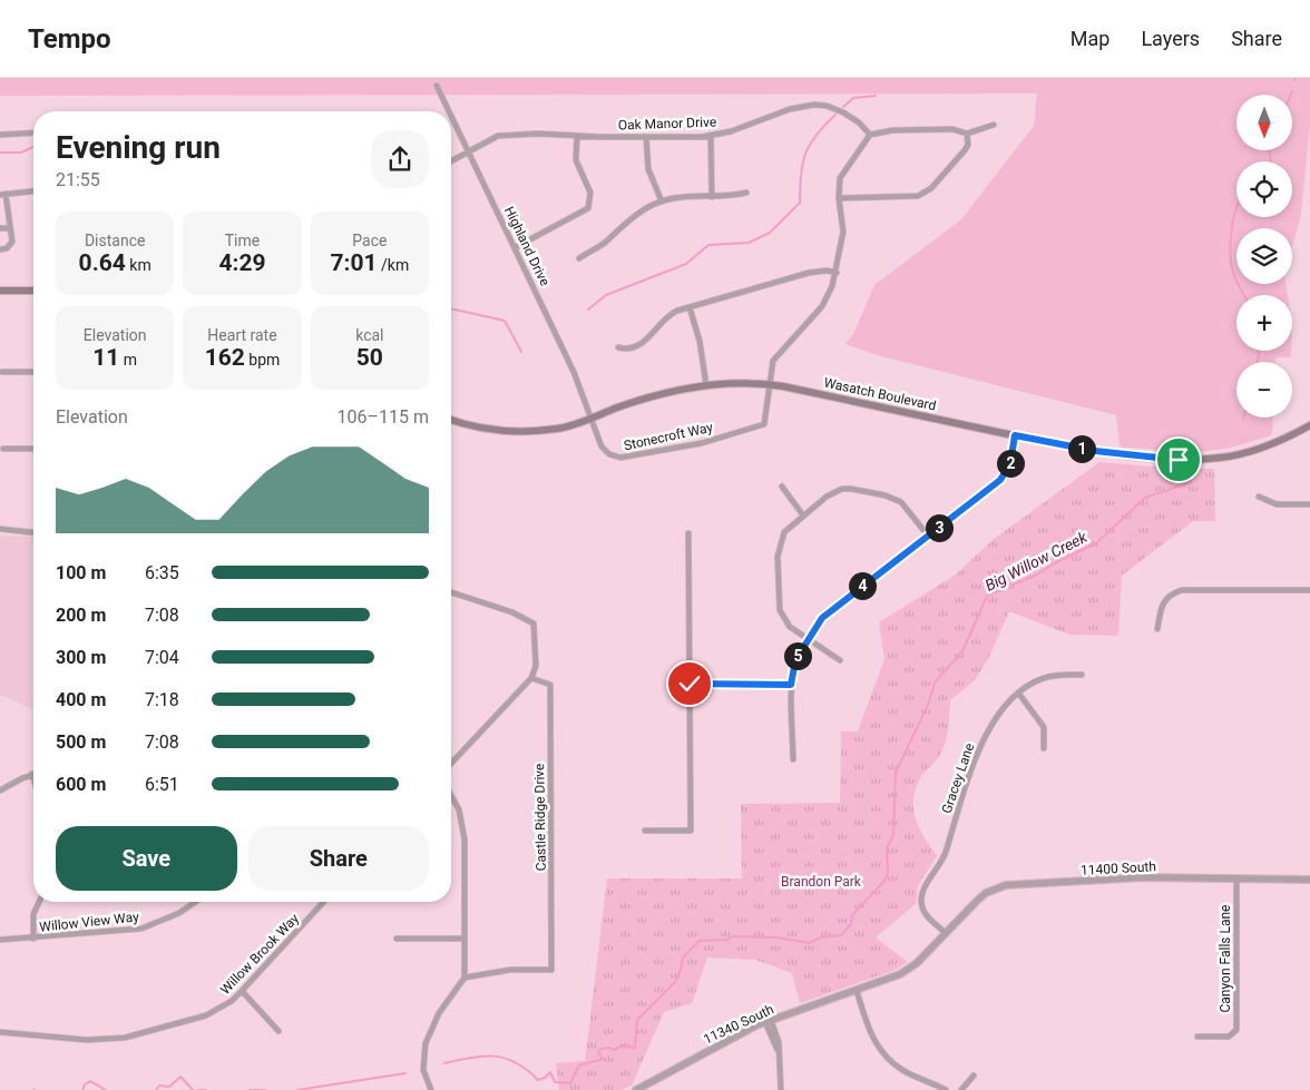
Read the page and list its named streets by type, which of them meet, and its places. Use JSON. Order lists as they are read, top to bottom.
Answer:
{
  "streets": {
    "main road": ["Wasatch Boulevard"],
    "street": [
      "Oak Manor Drive",
      "Highland Drive",
      "Stonecroft Way",
      "Gracey Lane",
      "Castle Ridge Drive",
      "11400 South",
      "Willow View Way",
      "Willow Brook Way",
      "Canyon Falls Lane",
      "11340 South"
    ]
  },
  "crossings": [
    ["Oak Manor Drive", "Highland Drive"],
    ["Highland Drive", "Wasatch Boulevard"],
    ["Highland Drive", "Stonecroft Way"],
    ["Wasatch Boulevard", "Stonecroft Way"],
    ["Gracey Lane", "11400 South"],
    ["11400 South", "Canyon Falls Lane"],
    ["11400 South", "11340 South"]
  ],
  "water": ["Big Willow Creek"],
  "parks": ["Brandon Park"],
  "north": "bottom",
  "page": {
    "header": "Tempo",
    "nav": ["Map", "Layers", "Share"],
    "map_buttons": ["+", "−"],
    "heading": ["Evening run", "21:55"],
    "stats": [
      ["Distance", "0.64 km"],
      ["Time", "4:29"],
      ["Pace", "7:01 /km"],
      ["Elevation", "11 m"],
      ["Heart rate", "162 bpm"],
      ["kcal", "50"]
    ],
    "chart": ["Elevation", "106–115 m"],
    "pins": [
      "1",
      "2",
      "3",
      "4",
      "5"
    ],
    "list": [
      {
        "name": "100 m",
        "note": "6:35"
      },
      {
        "name": "200 m",
        "note": "7:08"
      },
      {
        "name": "300 m",
        "note": "7:04"
      },
      {
        "name": "400 m",
        "note": "7:18"
      },
      {
        "name": "500 m",
        "note": "7:08"
      },
      {
        "name": "600 m",
        "note": "6:51"
      }
    ],
    "buttons": ["Save", "Share"]
  }
}
